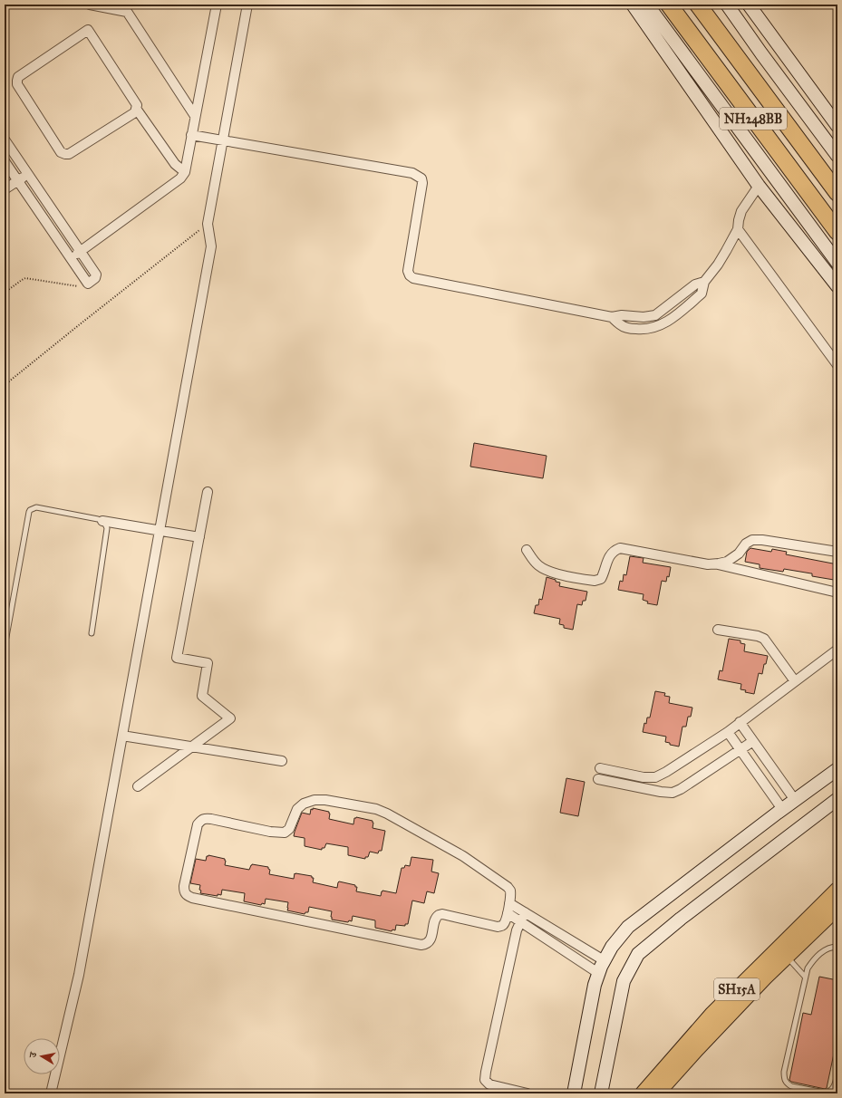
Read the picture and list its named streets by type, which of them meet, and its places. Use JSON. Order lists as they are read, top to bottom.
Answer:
{
  "streets": {
    "highway": ["NH248BB"],
    "main road": ["SH15A"]
  },
  "north": "left"
}
